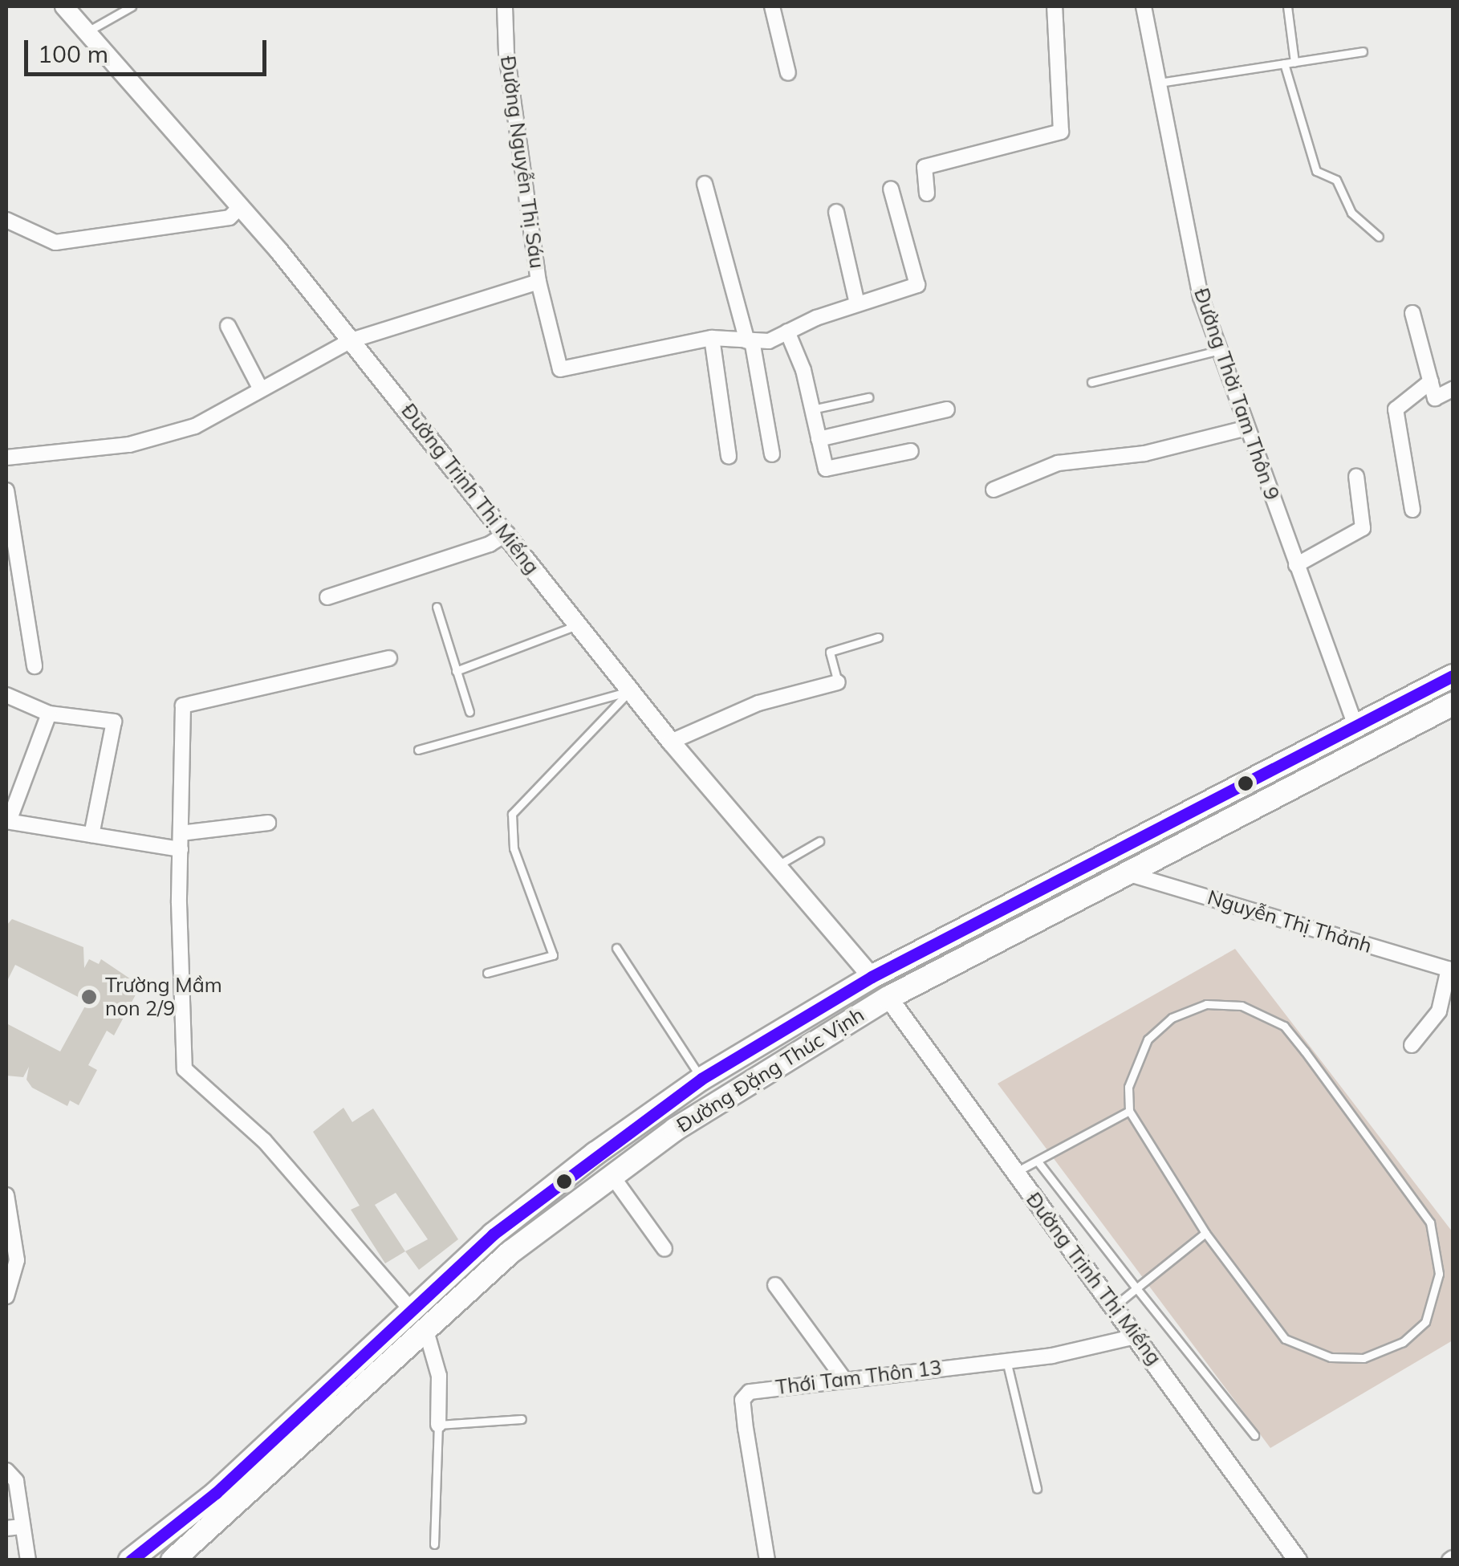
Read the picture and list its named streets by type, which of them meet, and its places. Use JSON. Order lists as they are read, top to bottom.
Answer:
{
  "streets": {
    "main road": ["Đường Trịnh Thị Miếng", "Đường Đặng Thúc Vịnh"],
    "street": [
      "Đường Nguyễn Thị Sáu",
      "Đường Thời Tam Thôn 9",
      "Nguyễn Thị Thảnh",
      "Thới Tam Thôn 13"
    ]
  },
  "crossings": [
    ["Đường Nguyễn Thị Sáu", "Đường Trịnh Thị Miếng"],
    ["Đường Thời Tam Thôn 9", "Đường Đặng Thúc Vịnh"],
    ["Đường Trịnh Thị Miếng", "Đường Đặng Thúc Vịnh"],
    ["Đường Trịnh Thị Miếng", "Thới Tam Thôn 13"],
    ["Nguyễn Thị Thảnh", "Đường Đặng Thúc Vịnh"]
  ],
  "places": ["Trường Mầm non 2/9"],
  "scale_bar": "100 m"
}
